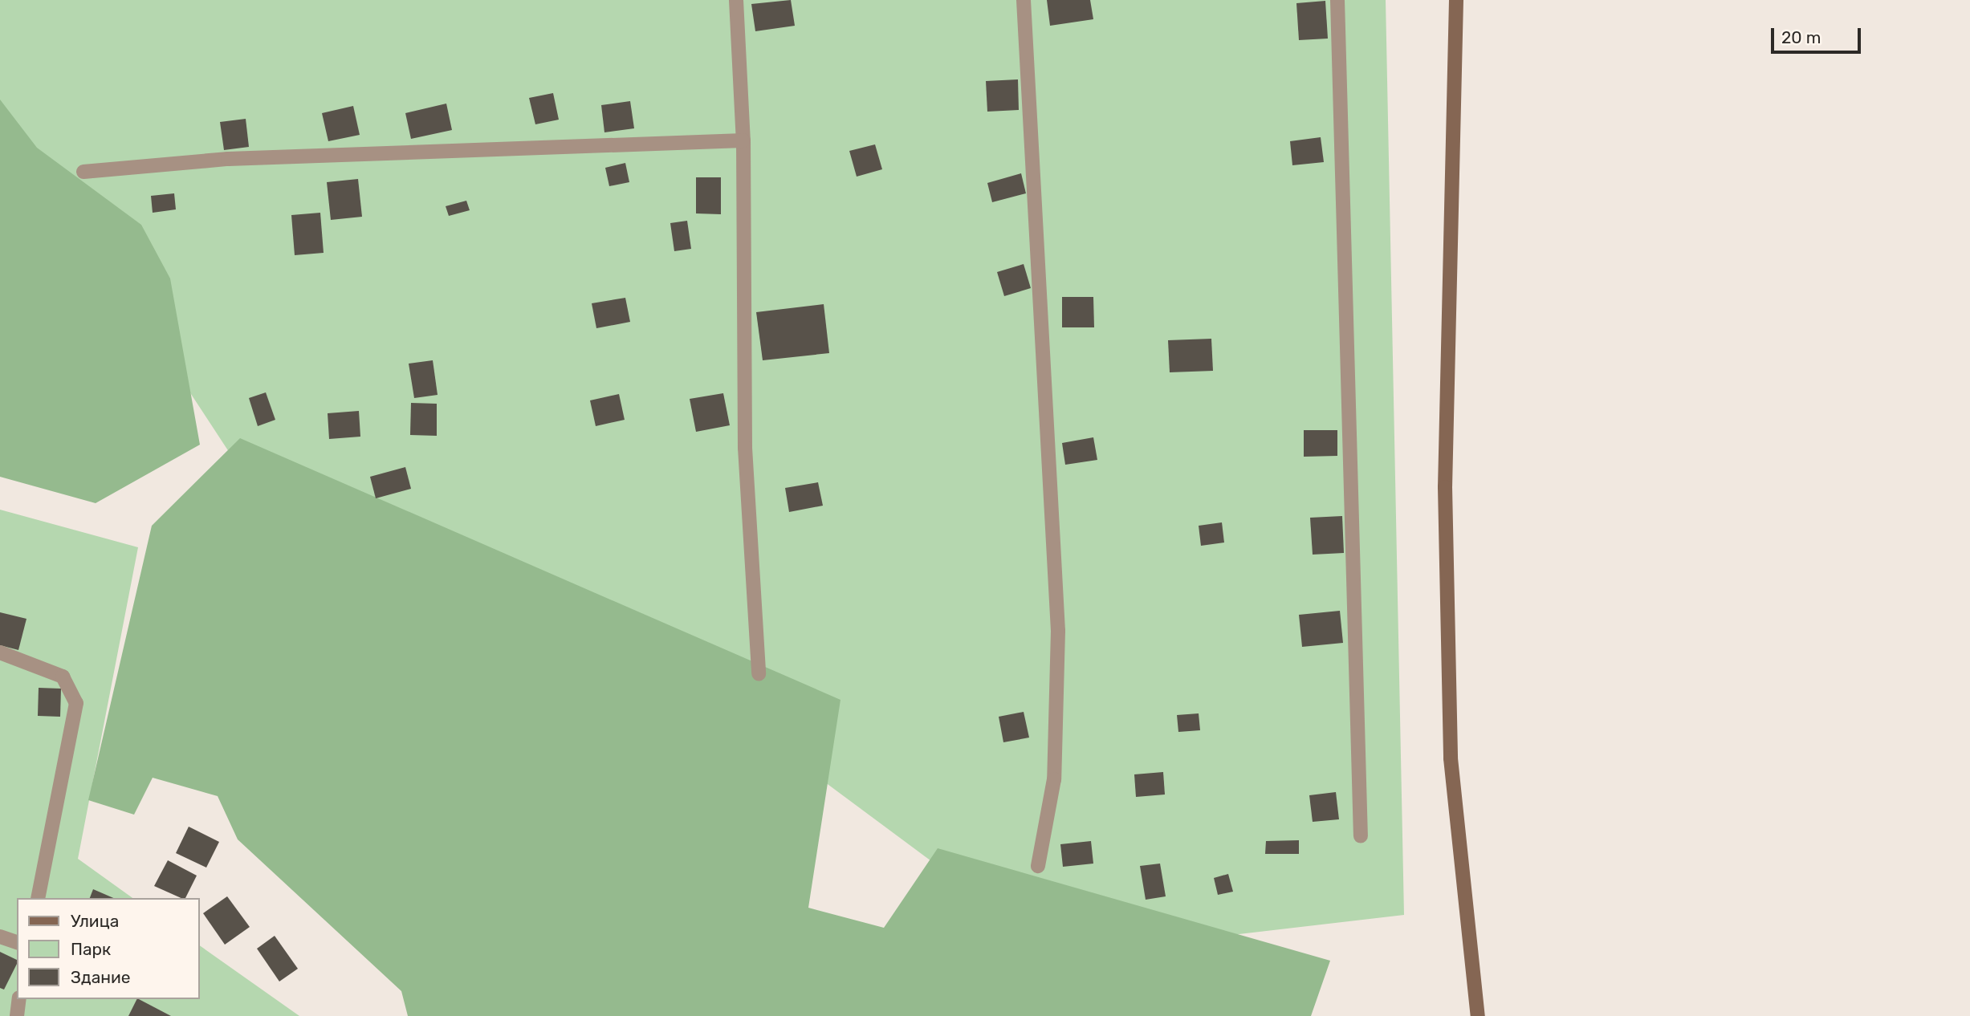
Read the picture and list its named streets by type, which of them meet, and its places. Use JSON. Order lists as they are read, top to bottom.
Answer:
{
  "legend": ["Улица", "Парк", "Здание"],
  "scale_bar": "20 m"
}
